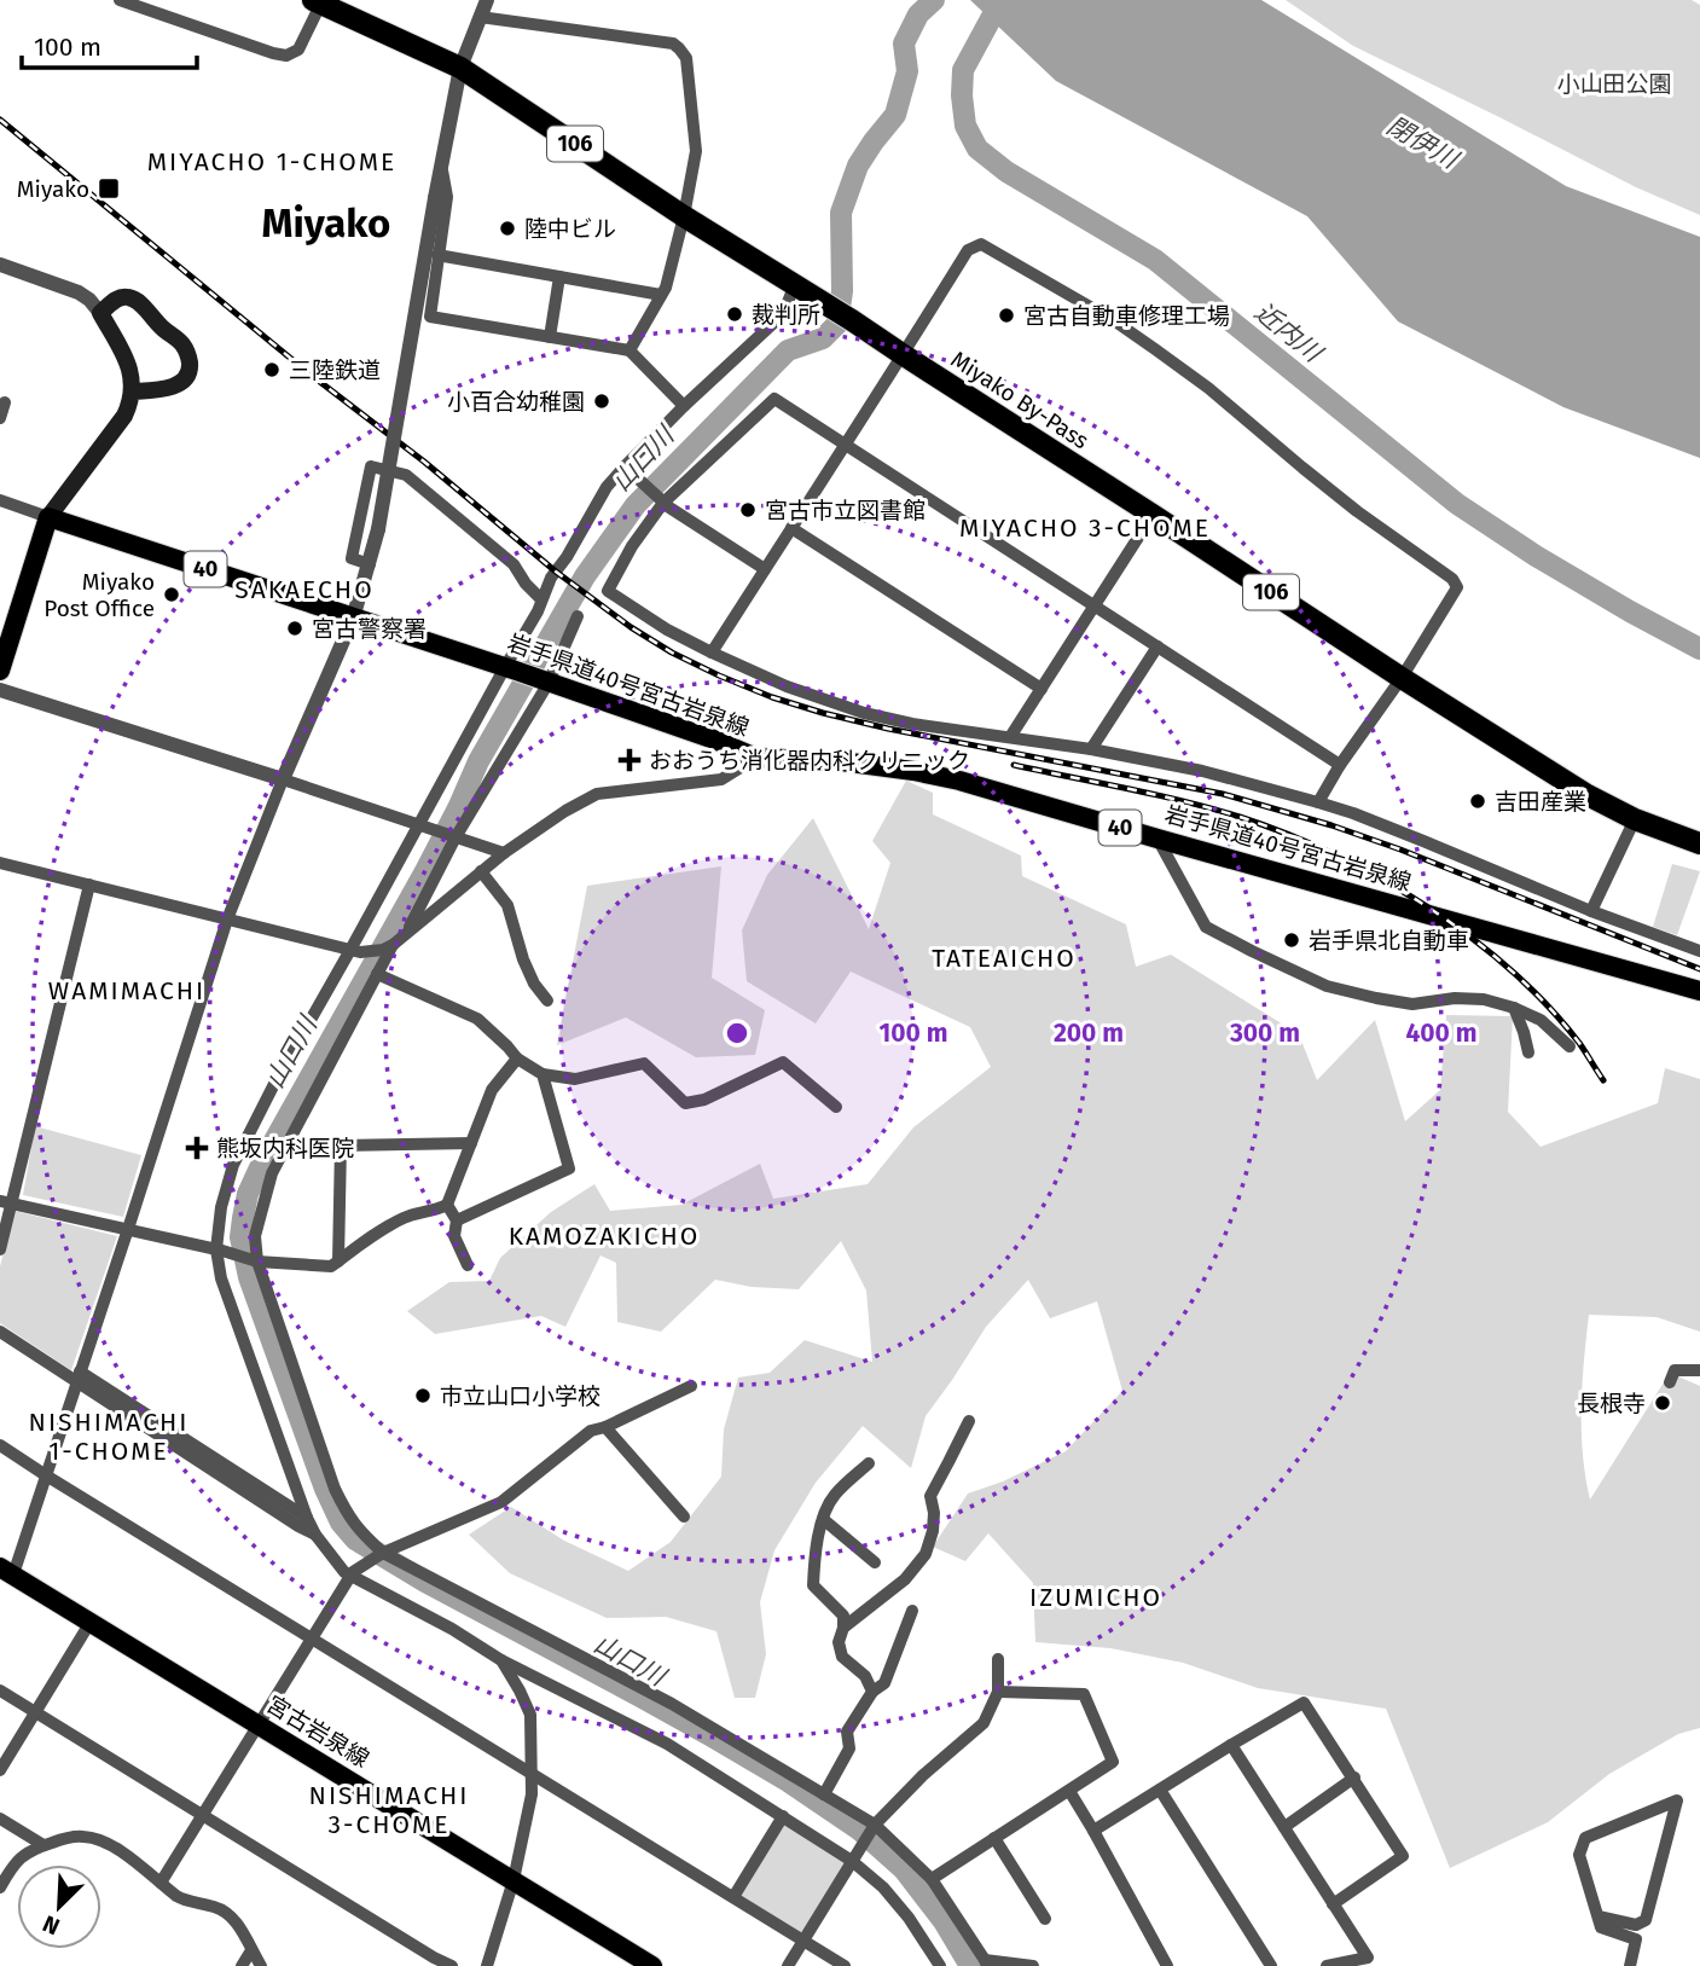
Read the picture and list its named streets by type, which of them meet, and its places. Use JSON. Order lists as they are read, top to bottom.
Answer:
{
  "streets": {
    "highway": ["106", "Miyako By-Pass"],
    "main road": ["40", "岩手県道40号宮古岩泉線", "宮古岩泉線"]
  },
  "districts": [
    "MIYACHO 1-CHOME",
    "Miyako",
    "MIYACHO 3-CHOME",
    "SAKAECHO",
    "TATEAICHO",
    "WAMIMACHI",
    "KAMOZAKICHO",
    "NISHIMACHI 1-CHOME",
    "IZUMICHO",
    "NISHIMACHI 3-CHOME"
  ],
  "water": ["閉伊川", "近内川", "山口川"],
  "parks": ["小山田公園"],
  "places": {
    "transit": ["Miyako"],
    "other": [
      "陸中ビル",
      "裁判所",
      "宮古自動車修理工場",
      "三陸鉄道",
      "小百合幼稚園",
      "宮古市立図書館",
      "Miyako Post Office",
      "宮古警察署",
      "吉田産業",
      "岩手県北自動車",
      "市立山口小学校",
      "長根寺"
    ],
    "health": ["おおうち消化器内科クリニック", "熊坂内科医院"]
  },
  "scale_bar": "100 m",
  "north": "bottom left",
  "rings": [
    "100 m",
    "200 m",
    "300 m",
    "400 m"
  ]
}
